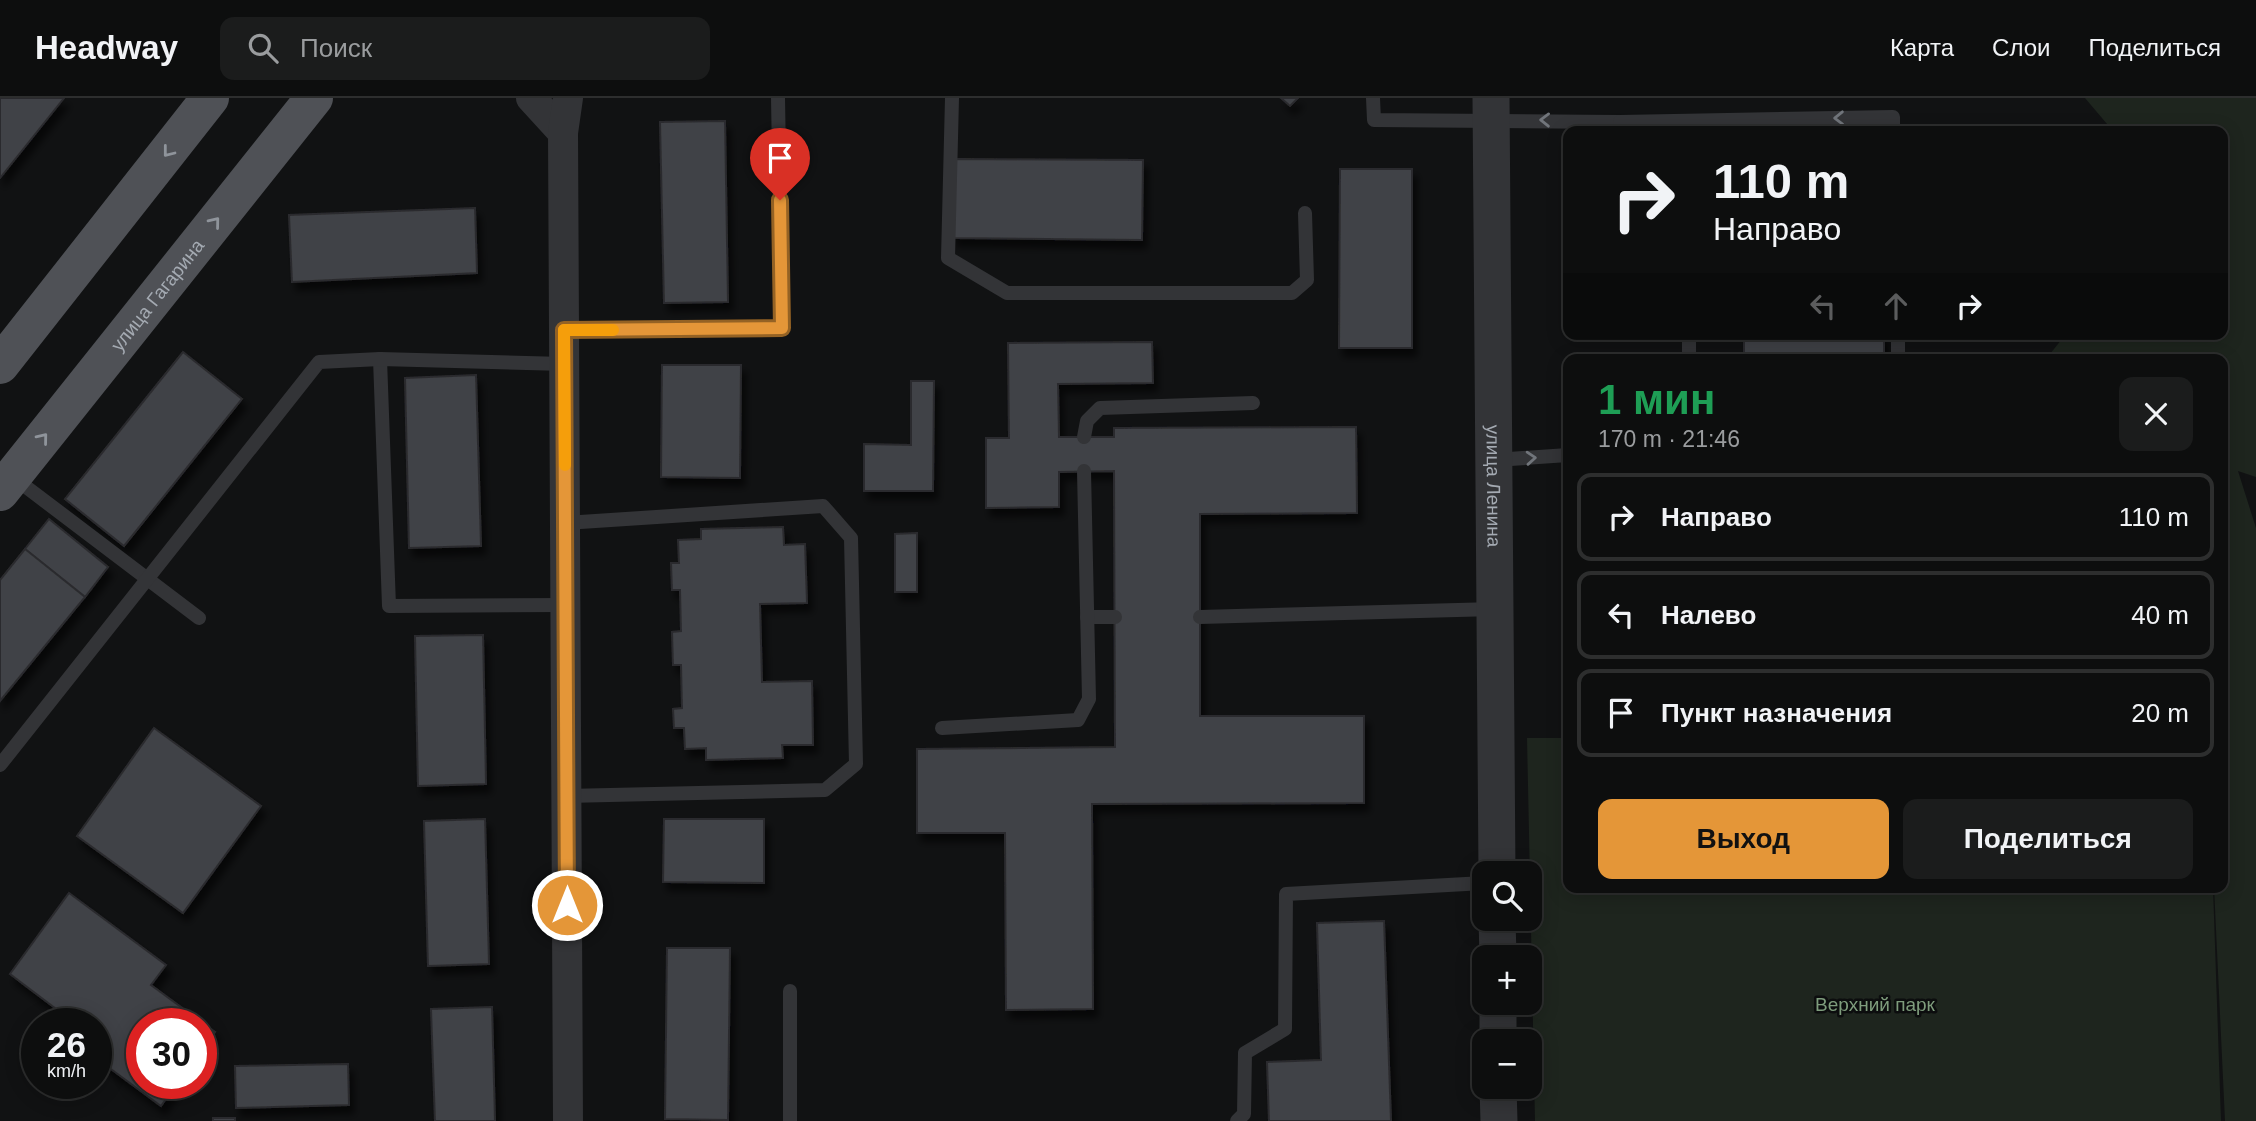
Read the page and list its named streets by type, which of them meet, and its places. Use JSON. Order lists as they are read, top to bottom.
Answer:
{
  "streets": {
    "main road": ["улица Гагарина"],
    "street": ["улица Ленина"]
  },
  "parks": ["Верхний парк"],
  "page": {
    "header": "Headway",
    "search": "Поиск",
    "nav": ["Карта", "Слои", "Поделиться"],
    "turn": ["110 m", "Направо"],
    "heading": ["1 мин", "170 m · 21:46"],
    "list": [
      {
        "name": "Направо",
        "value": "110 m"
      },
      {
        "name": "Налево",
        "value": "40 m"
      },
      {
        "name": "Пункт назначения",
        "value": "20 m"
      }
    ],
    "buttons": ["Выход", "Поделиться"],
    "map_buttons": ["+", "−"],
    "speed": "26 km/h",
    "limit": "30"
  }
}
